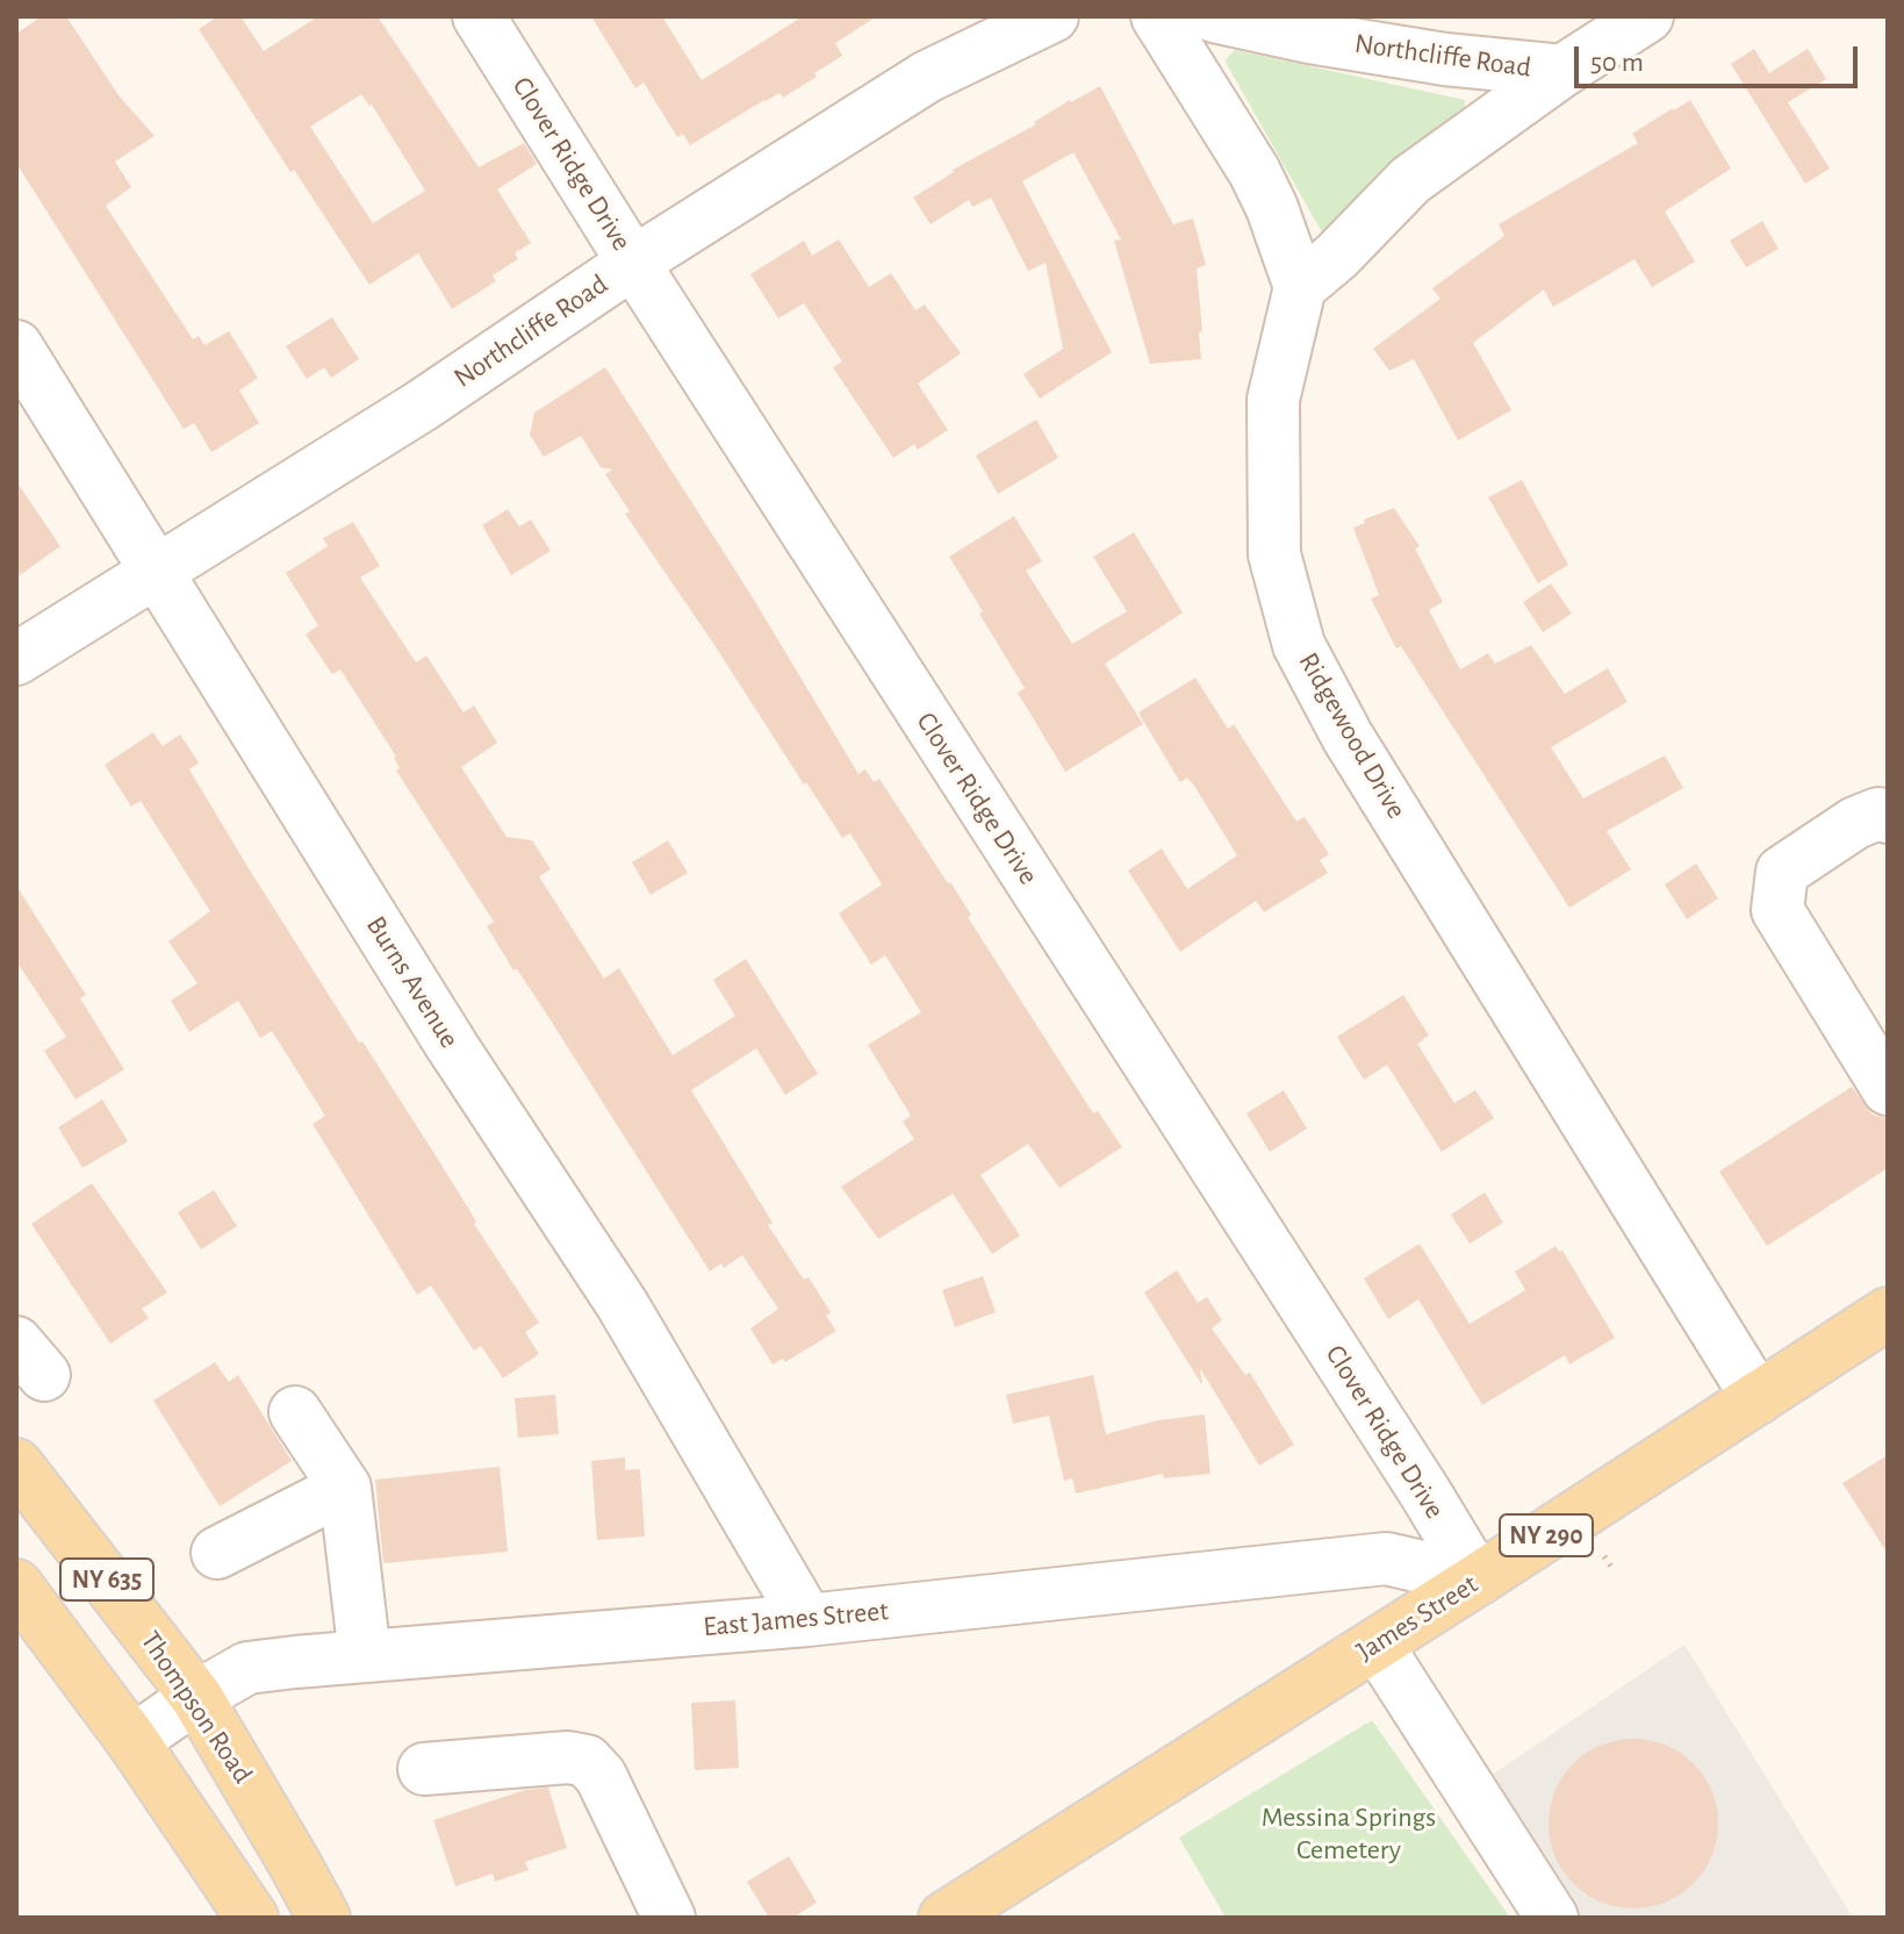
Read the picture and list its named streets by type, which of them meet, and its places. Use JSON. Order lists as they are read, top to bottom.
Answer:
{
  "streets": {
    "main road": [
      "NY 290",
      "NY 635",
      "James Street",
      "Thompson Road"
    ],
    "street": [
      "Northcliffe Road",
      "Clover Ridge Drive",
      "Ridgewood Drive",
      "Burns Avenue",
      "East James Street"
    ]
  },
  "crossings": [
    ["Northcliffe Road", "Clover Ridge Drive"],
    ["Northcliffe Road", "Ridgewood Drive"],
    ["Northcliffe Road", "Burns Avenue"],
    ["Clover Ridge Drive", "James Street"],
    ["Clover Ridge Drive", "East James Street"],
    ["Ridgewood Drive", "James Street"],
    ["Burns Avenue", "East James Street"],
    ["NY 635", "East James Street"],
    ["James Street", "East James Street"],
    ["East James Street", "Thompson Road"]
  ],
  "parks": ["Messina Springs Cemetery"],
  "scale_bar": "50 m"
}
